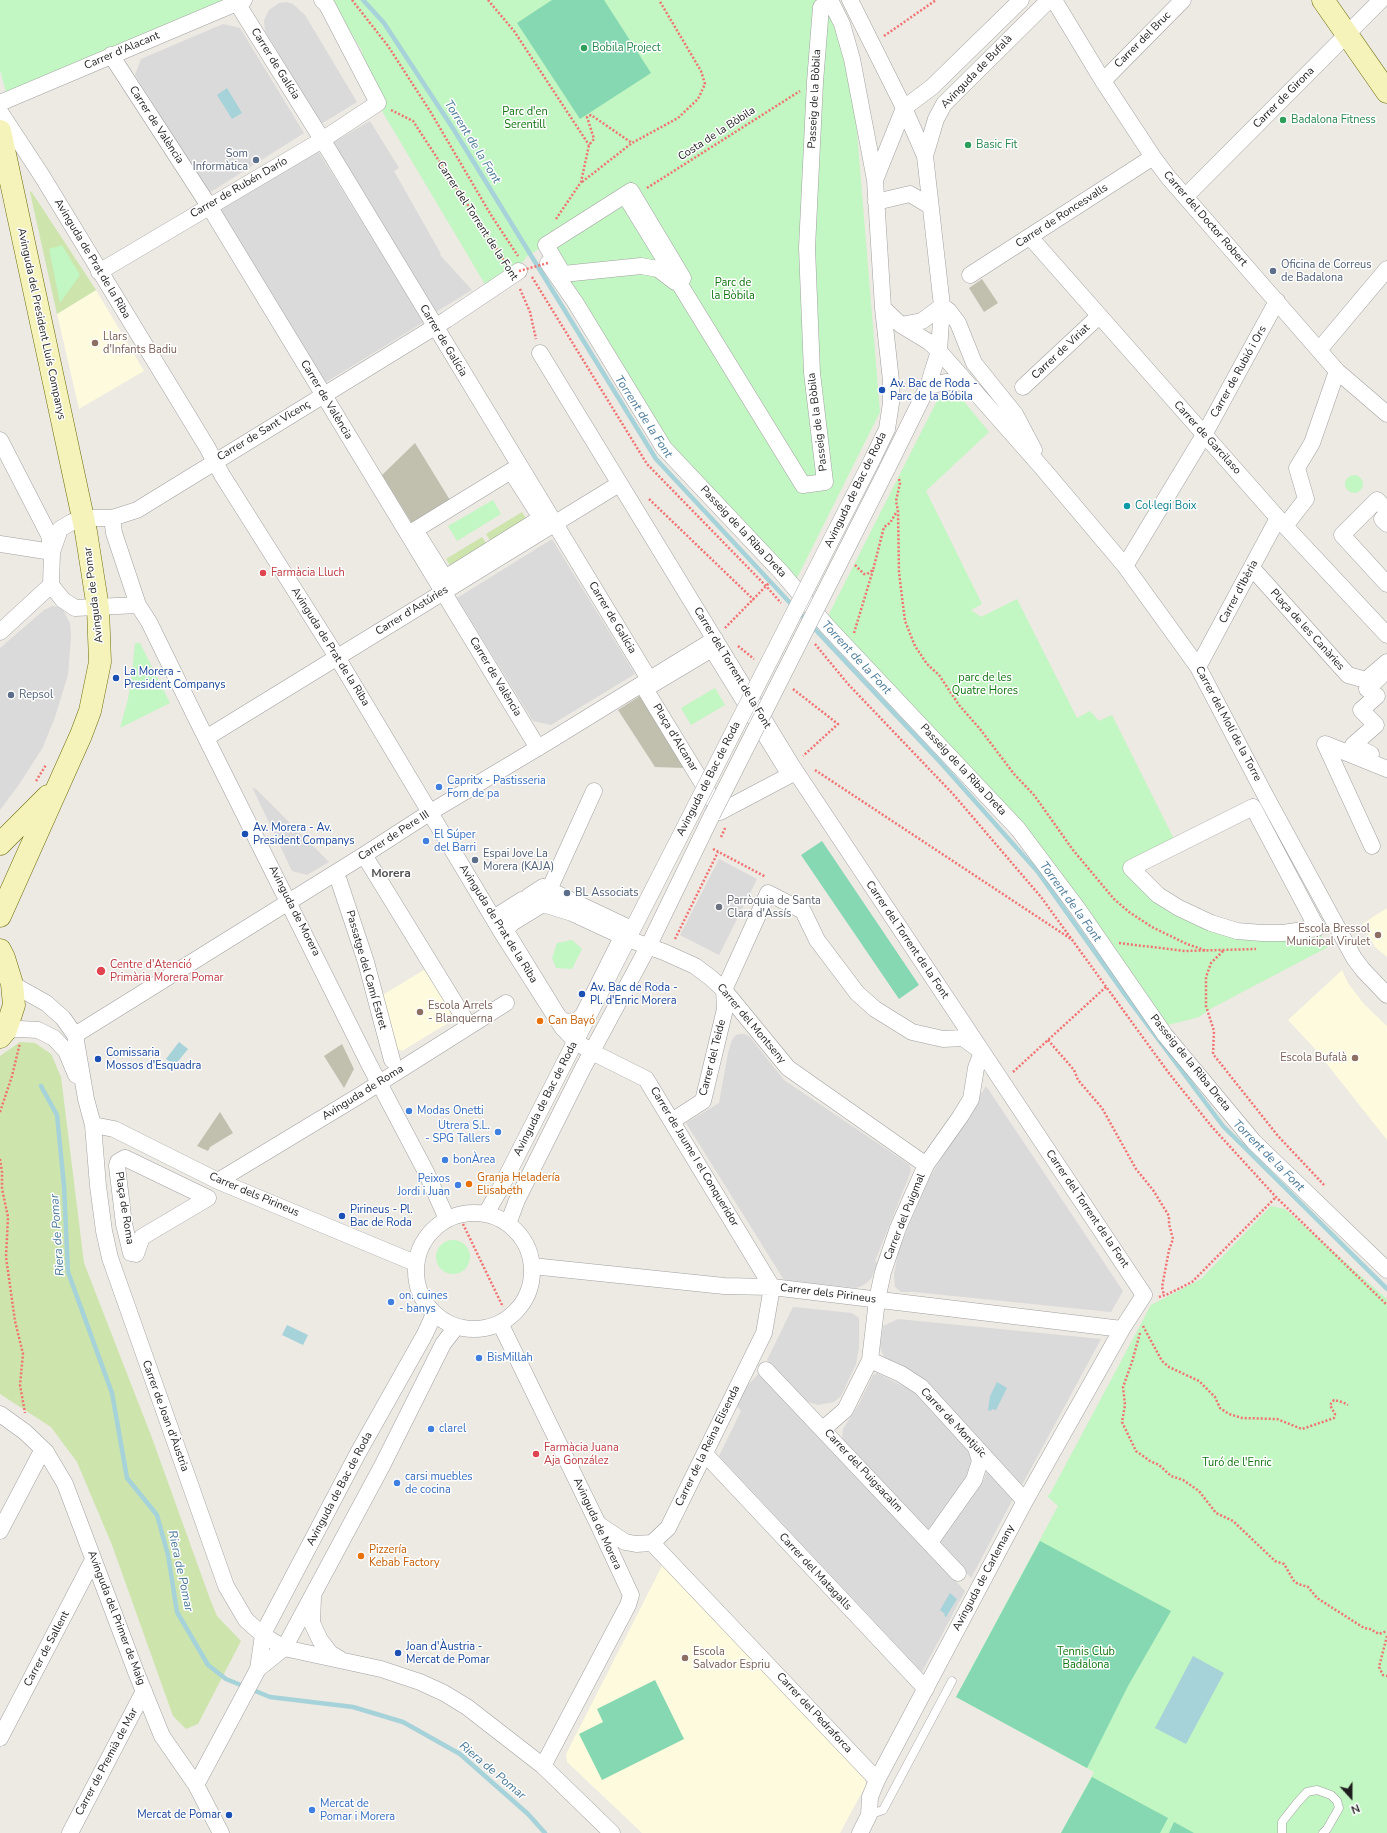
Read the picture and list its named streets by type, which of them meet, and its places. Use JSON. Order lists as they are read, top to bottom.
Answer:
{
  "streets": {
    "street": [
      "Carrer del Bruc",
      "Carrer d'Alacant",
      "Carrer de Galícia",
      "Avinguda de Bufalà",
      "Carrer de Girona",
      "Passeig de la Bòbila",
      "Carrer de València",
      "Carrer de Rubén Darío",
      "Carrer de Roncesvalls",
      "Carrer del Doctor Robert",
      "Carrer del Torrent de la Font",
      "Avinguda de Prat de la Riba",
      "Avinguda del President Lluís Companys",
      "Carrer de Viriat",
      "Carrer de Rubió i Ors",
      "Carrer de Sant Vicenç",
      "Carrer de Garcilaso",
      "Avinguda de Bac de Roda",
      "Passeig de la Riba Dreta",
      "Carrer d'Ibèria",
      "Avinguda de Pomar",
      "Carrer d'Astúries",
      "Plaça de les Canàries",
      "Carrer del Molí de la Torre",
      "Plaça d'Alcanar",
      "Carrer de Pere III",
      "Avinguda de Morera",
      "Passatge del Camí Estret",
      "Carrer del Montseny",
      "Carrer del Teide",
      "Avinguda de Roma",
      "Carrer de Jaume I el Conqueridor",
      "Carrer dels Pirineus",
      "Plaça de Roma",
      "Carrer del Puigmal",
      "Carrer de Joan d'Àustria",
      "Carrer de Montjuïc",
      "Carrer de la Reina Elisenda",
      "Carrer del Puigsacalm",
      "Carrer del Matagalls",
      "Avinguda de Carlemany",
      "Avinguda del Primer de Maig",
      "Carrer de Sallent",
      "Carrer del Pedraforca",
      "Carrer de Premià de Mar"
    ],
    "path": ["Costa de la Bòbila"]
  },
  "crossings": [
    ["Carrer del Bruc", "Carrer del Doctor Robert"],
    ["Carrer d'Alacant", "Carrer de Galícia"],
    ["Carrer d'Alacant", "Carrer de València"],
    ["Carrer de Galícia", "Carrer de Rubén Darío"],
    ["Carrer de Galícia", "Carrer de Sant Vicenç"],
    ["Carrer de Galícia", "Carrer d'Astúries"],
    ["Carrer de Galícia", "Plaça d'Alcanar"],
    ["Carrer de Galícia", "Carrer de Pere III"],
    ["Carrer de Girona", "Carrer del Doctor Robert"],
    ["Passeig de la Bòbila", "Costa de la Bòbila"],
    ["Carrer de València", "Carrer de Rubén Darío"],
    ["Carrer de València", "Carrer de Sant Vicenç"],
    ["Carrer de València", "Carrer d'Astúries"],
    ["Carrer de València", "Carrer de Pere III"],
    ["Carrer de Rubén Darío", "Carrer del Torrent de la Font"],
    ["Carrer de Rubén Darío", "Avinguda de Prat de la Riba"],
    ["Carrer de Roncesvalls", "Carrer del Doctor Robert"],
    ["Carrer de Roncesvalls", "Carrer de Garcilaso"],
    ["Carrer del Doctor Robert", "Carrer de Rubió i Ors"],
    ["Carrer del Doctor Robert", "Carrer d'Ibèria"],
    ["Carrer del Torrent de la Font", "Carrer de Sant Vicenç"],
    ["Carrer del Torrent de la Font", "Carrer d'Astúries"],
    ["Carrer del Torrent de la Font", "Carrer de Pere III"],
    ["Carrer del Torrent de la Font", "Carrer dels Pirineus"],
    ["Carrer del Torrent de la Font", "Carrer del Puigmal"],
    ["Carrer del Torrent de la Font", "Avinguda de Carlemany"],
    ["Avinguda de Prat de la Riba", "Carrer de Sant Vicenç"],
    ["Avinguda de Prat de la Riba", "Avinguda de Bac de Roda"],
    ["Avinguda de Prat de la Riba", "Carrer d'Astúries"],
    ["Avinguda de Prat de la Riba", "Carrer de Pere III"],
    ["Avinguda de Prat de la Riba", "Carrer de Jaume I el Conqueridor"],
    ["Avinguda del President Lluís Companys", "Carrer de Sant Vicenç"],
    ["Avinguda del President Lluís Companys", "Avinguda de Pomar"],
    ["Carrer de Viriat", "Carrer de Garcilaso"],
    ["Carrer de Rubió i Ors", "Carrer de Garcilaso"],
    ["Carrer de Rubió i Ors", "Carrer del Molí de la Torre"],
    ["Carrer de Sant Vicenç", "Avinguda de Pomar"],
    ["Carrer de Sant Vicenç", "Avinguda de Morera"],
    ["Carrer de Garcilaso", "Carrer d'Ibèria"],
    ["Avinguda de Bac de Roda", "Carrer del Molí de la Torre"],
    ["Avinguda de Bac de Roda", "Avinguda de Morera"],
    ["Avinguda de Bac de Roda", "Carrer del Montseny"],
    ["Avinguda de Bac de Roda", "Carrer de Jaume I el Conqueridor"],
    ["Avinguda de Bac de Roda", "Carrer dels Pirineus"],
    ["Avinguda de Bac de Roda", "Carrer de Joan d'Àustria"],
    ["Avinguda de Bac de Roda", "Avinguda del Primer de Maig"],
    ["Carrer d'Ibèria", "Plaça de les Canàries"],
    ["Carrer d'Ibèria", "Carrer del Molí de la Torre"],
    ["Carrer d'Astúries", "Avinguda de Morera"],
    ["Plaça d'Alcanar", "Carrer de Pere III"],
    ["Carrer de Pere III", "Avinguda de Morera"],
    ["Carrer de Pere III", "Carrer de Joan d'Àustria"],
    ["Avinguda de Morera", "Avinguda de Roma"],
    ["Avinguda de Morera", "Carrer dels Pirineus"],
    ["Avinguda de Morera", "Carrer de Joan d'Àustria"],
    ["Carrer del Montseny", "Carrer del Teide"],
    ["Carrer del Montseny", "Carrer del Puigmal"],
    ["Carrer del Teide", "Carrer de Jaume I el Conqueridor"],
    ["Avinguda de Roma", "Carrer dels Pirineus"],
    ["Carrer de Jaume I el Conqueridor", "Carrer dels Pirineus"],
    ["Carrer de Jaume I el Conqueridor", "Carrer de la Reina Elisenda"],
    ["Carrer dels Pirineus", "Carrer del Puigmal"],
    ["Carrer dels Pirineus", "Carrer de Joan d'Àustria"],
    ["Carrer dels Pirineus", "Carrer de la Reina Elisenda"],
    ["Carrer dels Pirineus", "Avinguda de Carlemany"],
    ["Carrer del Puigmal", "Carrer de Montjuïc"],
    ["Carrer del Puigmal", "Carrer del Puigsacalm"],
    ["Carrer de Montjuïc", "Avinguda de Carlemany"],
    ["Carrer de la Reina Elisenda", "Carrer del Matagalls"],
    ["Carrer de la Reina Elisenda", "Carrer del Pedraforca"],
    ["Carrer del Matagalls", "Avinguda de Carlemany"],
    ["Avinguda de Carlemany", "Carrer del Pedraforca"],
    ["Avinguda del Primer de Maig", "Carrer de Sallent"],
    ["Avinguda del Primer de Maig", "Carrer de Premià de Mar"]
  ],
  "districts": ["Morera"],
  "water": ["Torrent de la Font", "Riera de Pomar"],
  "parks": [
    "Parc d'en Serentill",
    "Parc de la Bòbila",
    "parc de les Quatre Hores",
    "Turó de l'Enric",
    "Tennis Club Badalona"
  ],
  "places": [
    "Bobila Project",
    "Badalona Fitness",
    "Basic Fit",
    "Som Informàtica",
    "Oficina de Correus de Badalona",
    "Llars d'Infants Badiu",
    "Av. Bac de Roda - Parc de la Bóbila",
    "Col·legi Boix",
    "Farmàcia Lluch",
    "La Morera - President Companys",
    "Repsol",
    "Capritx - Pastisseria Forn de pa",
    "Av. Morera - Av. President Companys",
    "El Súper del Barri",
    "Espai Jove La Morera (KAJA)",
    "BL Associats",
    "Parròquia de Santa Clara d'Assís",
    "Escola Bressol Municipal Virulet",
    "Centre d'Atenció Primària Morera Pomar",
    "Av. Bac de Roda - Pl. d'Enric Morera",
    "Escola Arrels - Blanquerna",
    "Can Bayó",
    "Escola Bufalà",
    "Comissaria Mossos d'Esquadra",
    "Modas Onetti",
    "Utrera S.L. - SPG Tallers",
    "bonÀrea",
    "Granja Heladería Elisabeth",
    "Peixos Jordi i Juan",
    "Pirineus - Pl. Bac de Roda",
    "on. cuines - banys",
    "BisMillah",
    "clarel",
    "Farmàcia Juana Aja González",
    "carsi muebles de cocina",
    "Pizzería Kebab Factory",
    "Joan d'Àustria - Mercat de Pomar",
    "Escola Salvador Espriu",
    "Mercat de Pomar i Morera",
    "Mercat de Pomar"
  ],
  "north": "bottom"
}
